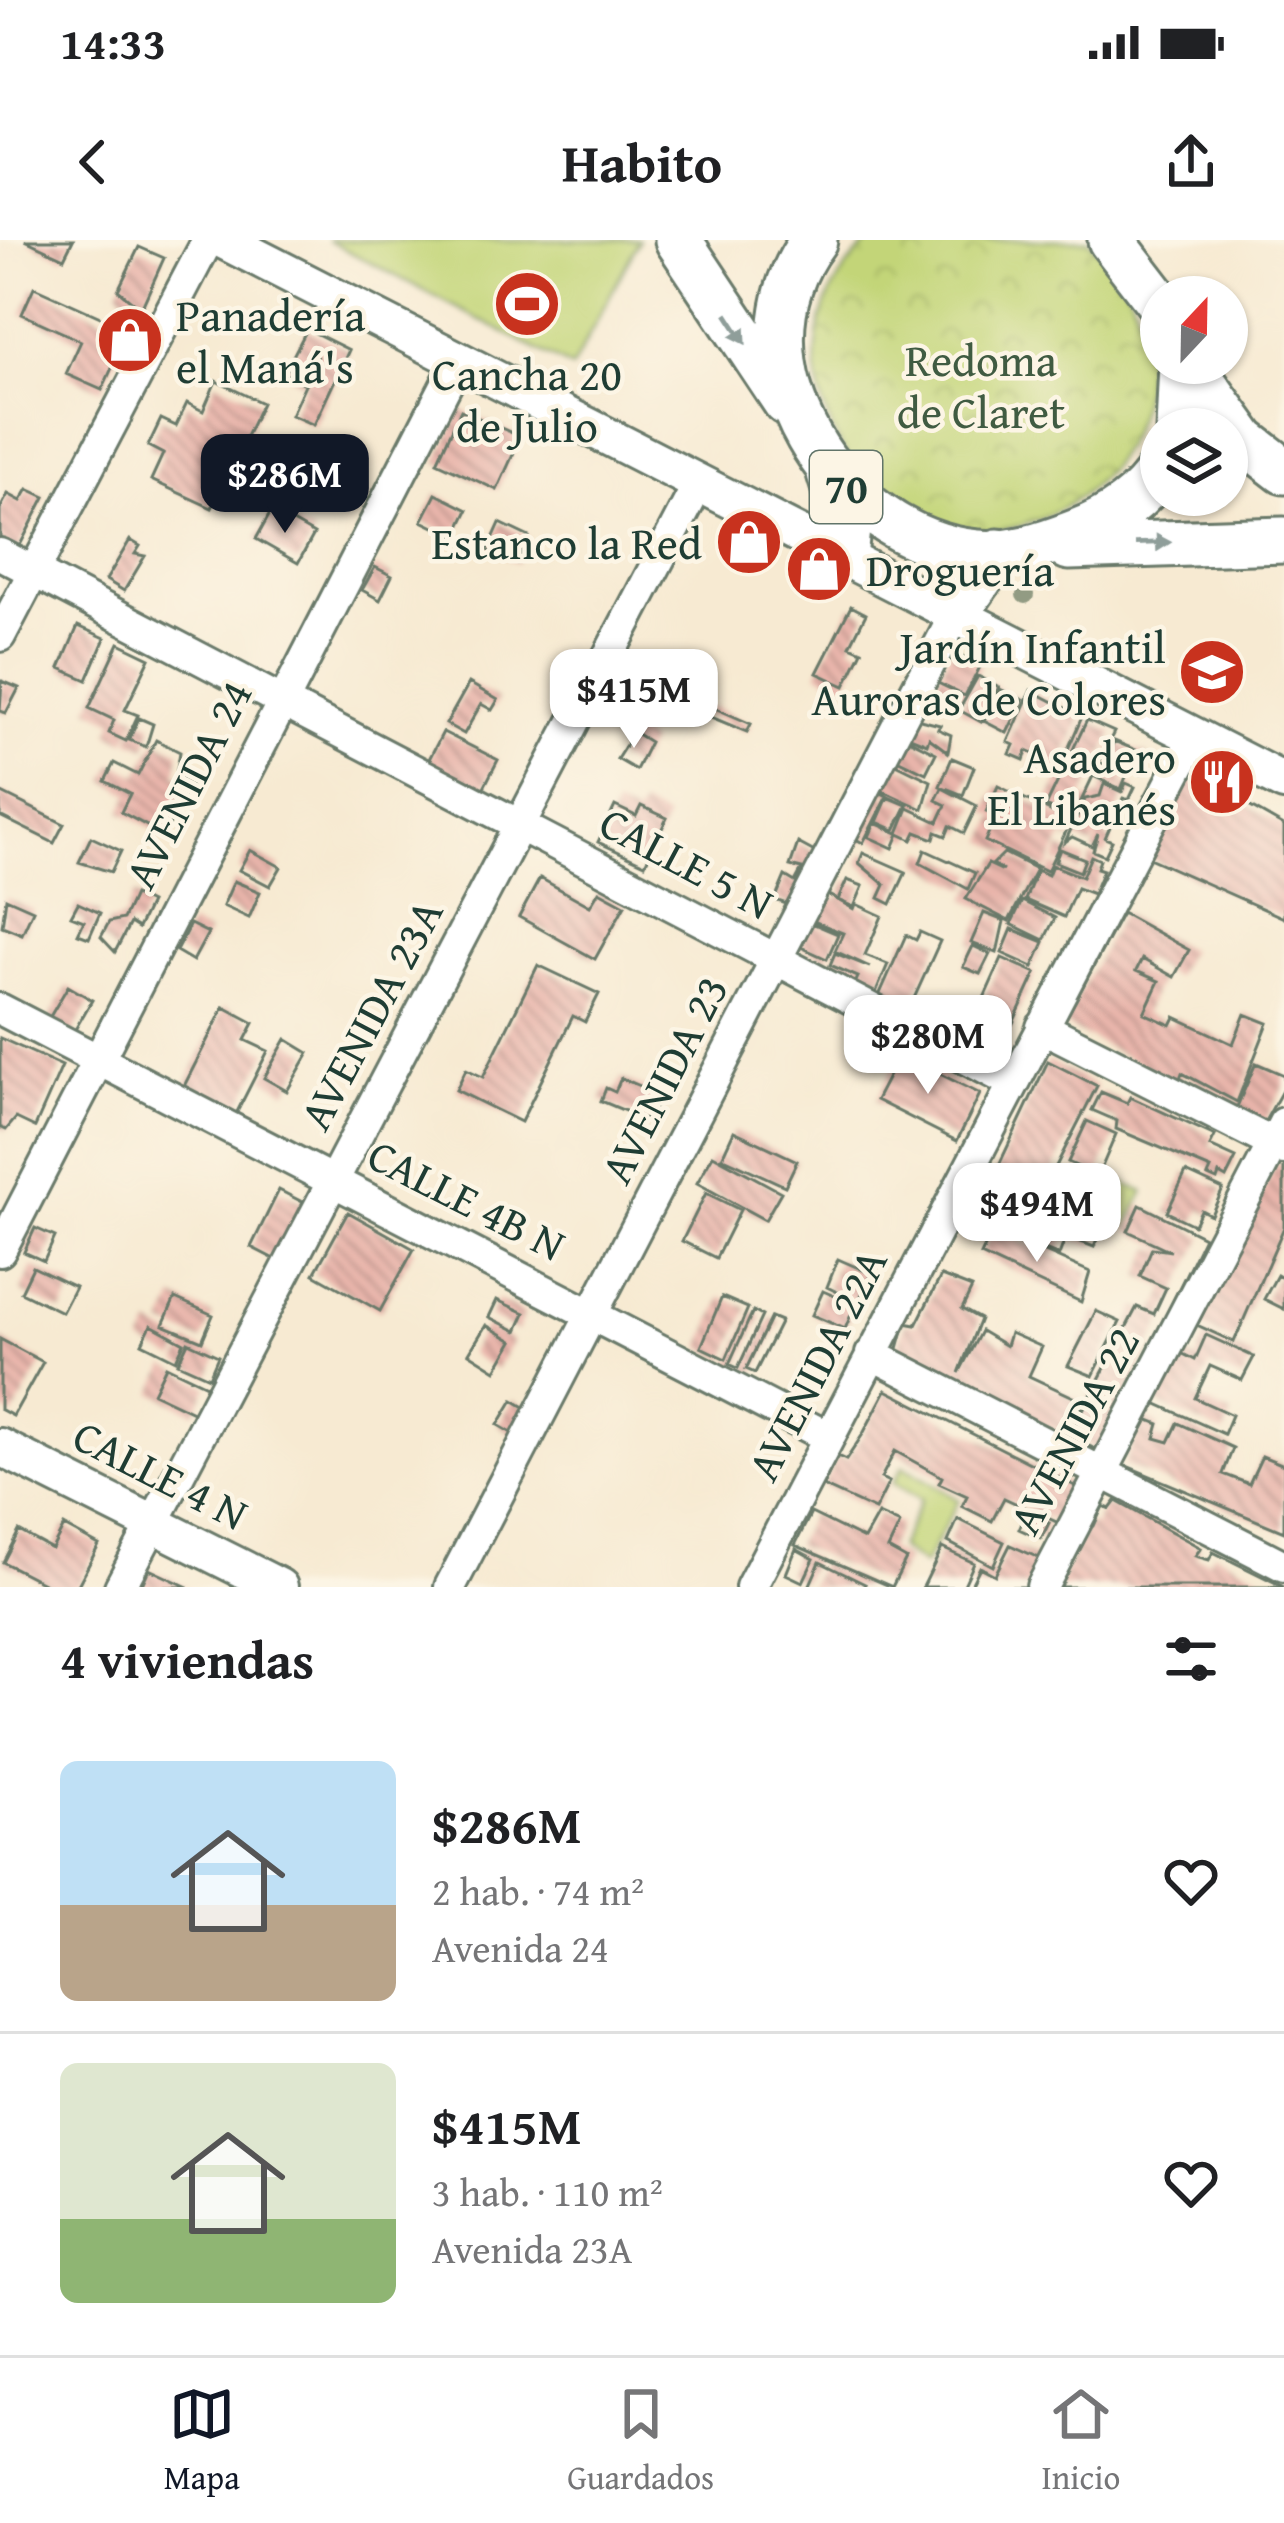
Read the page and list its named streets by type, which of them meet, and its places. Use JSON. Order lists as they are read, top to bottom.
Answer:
{
  "streets": {
    "main road": ["70"],
    "street": [
      "AVENIDA 24",
      "CALLE 5 N",
      "AVENIDA 23A",
      "AVENIDA 23",
      "CALLE 4B N",
      "AVENIDA 22A",
      "AVENIDA 22",
      "CALLE 4 N"
    ]
  },
  "crossings": [
    ["AVENIDA 24", "CALLE 5 N"],
    ["AVENIDA 24", "CALLE 4B N"],
    ["CALLE 5 N", "AVENIDA 23A"],
    ["CALLE 5 N", "AVENIDA 23"],
    ["CALLE 5 N", "AVENIDA 22A"],
    ["AVENIDA 23A", "CALLE 4B N"],
    ["AVENIDA 23A", "CALLE 4 N"],
    ["AVENIDA 23", "CALLE 4B N"],
    ["CALLE 4B N", "AVENIDA 22A"]
  ],
  "parks": ["Redoma de Claret"],
  "places": {
    "sports": ["Cancha 20 de Julio"],
    "shop": ["Panadería el Maná's", "Estanco la Red", "Droguería"],
    "school or university": ["Jardín Infantil Auroras de Colores"],
    "restaurant": ["Asadero El Libanés"]
  },
  "north": "top",
  "page": {
    "status": "14:33",
    "header": "Habito",
    "price": [
      "$286M",
      "$415M",
      "$280M",
      "$494M"
    ],
    "heading": "4 viviendas",
    "list": [
      {
        "name": "$286M",
        "note": "2 hab. · 74 m² · Avenida 24"
      },
      {
        "name": "$415M",
        "note": "3 hab. · 110 m² · Avenida 23A"
      }
    ],
    "tabs": ["Mapa", "Guardados", "Inicio"]
  }
}
